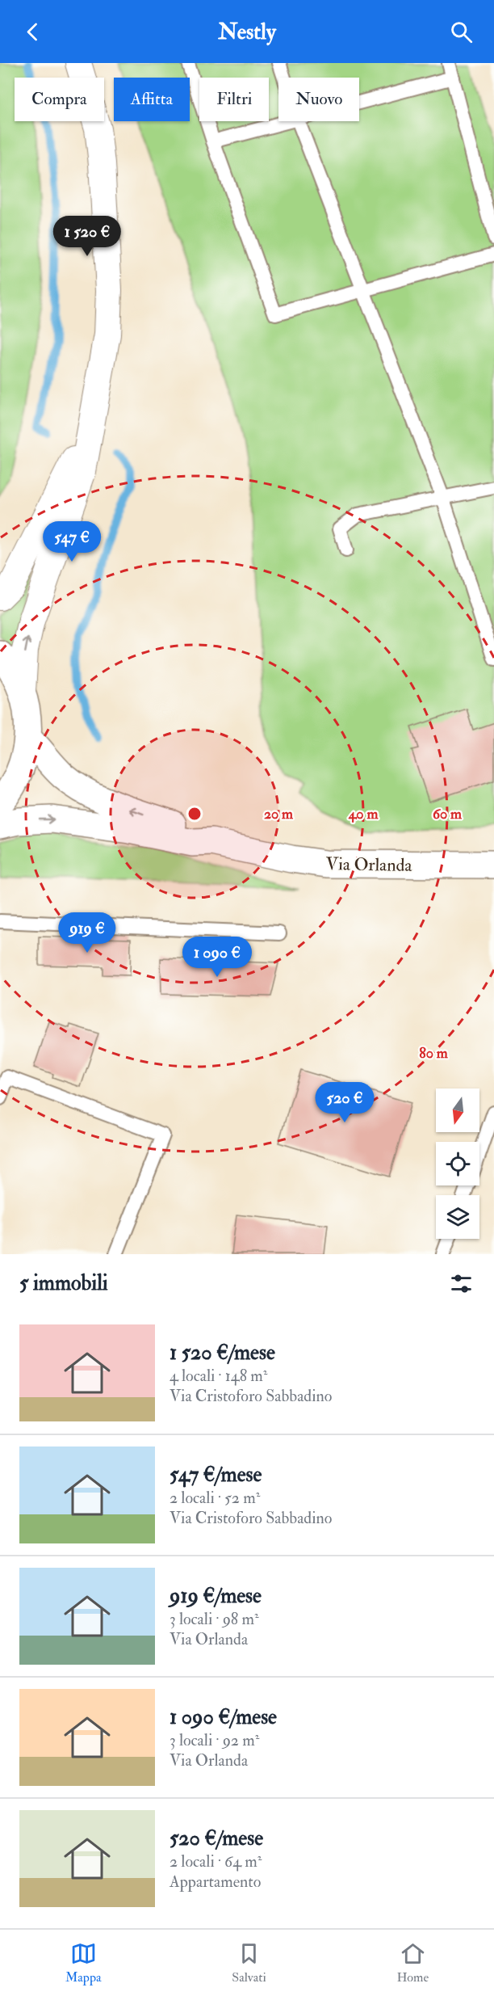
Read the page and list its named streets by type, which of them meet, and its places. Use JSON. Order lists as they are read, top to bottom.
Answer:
{
  "streets": {
    "main road": ["Via Orlanda"]
  },
  "north": "bottom",
  "page": {
    "header": "Nestly",
    "chip": [
      "Compra",
      "Affitta",
      "Filtri",
      "Nuovo"
    ],
    "price": [
      "1 520 €",
      "547 €",
      "919 €",
      "1 090 €",
      "520 €"
    ],
    "heading": "5 immobili",
    "list": [
      {
        "name": "1 520 €/mese",
        "note": "4 locali · 148 m² · Via Cristoforo Sabbadino"
      },
      {
        "name": "547 €/mese",
        "note": "2 locali · 52 m² · Via Cristoforo Sabbadino"
      },
      {
        "name": "919 €/mese",
        "note": "3 locali · 98 m² · Via Orlanda"
      },
      {
        "name": "1 090 €/mese",
        "note": "3 locali · 92 m² · Via Orlanda"
      },
      {
        "name": "520 €/mese",
        "note": "2 locali · 64 m² · Appartamento"
      }
    ],
    "tabs": ["Mappa", "Salvati", "Home"]
  },
  "rings": [
    "20 m",
    "40 m",
    "60 m",
    "80 m"
  ]
}
